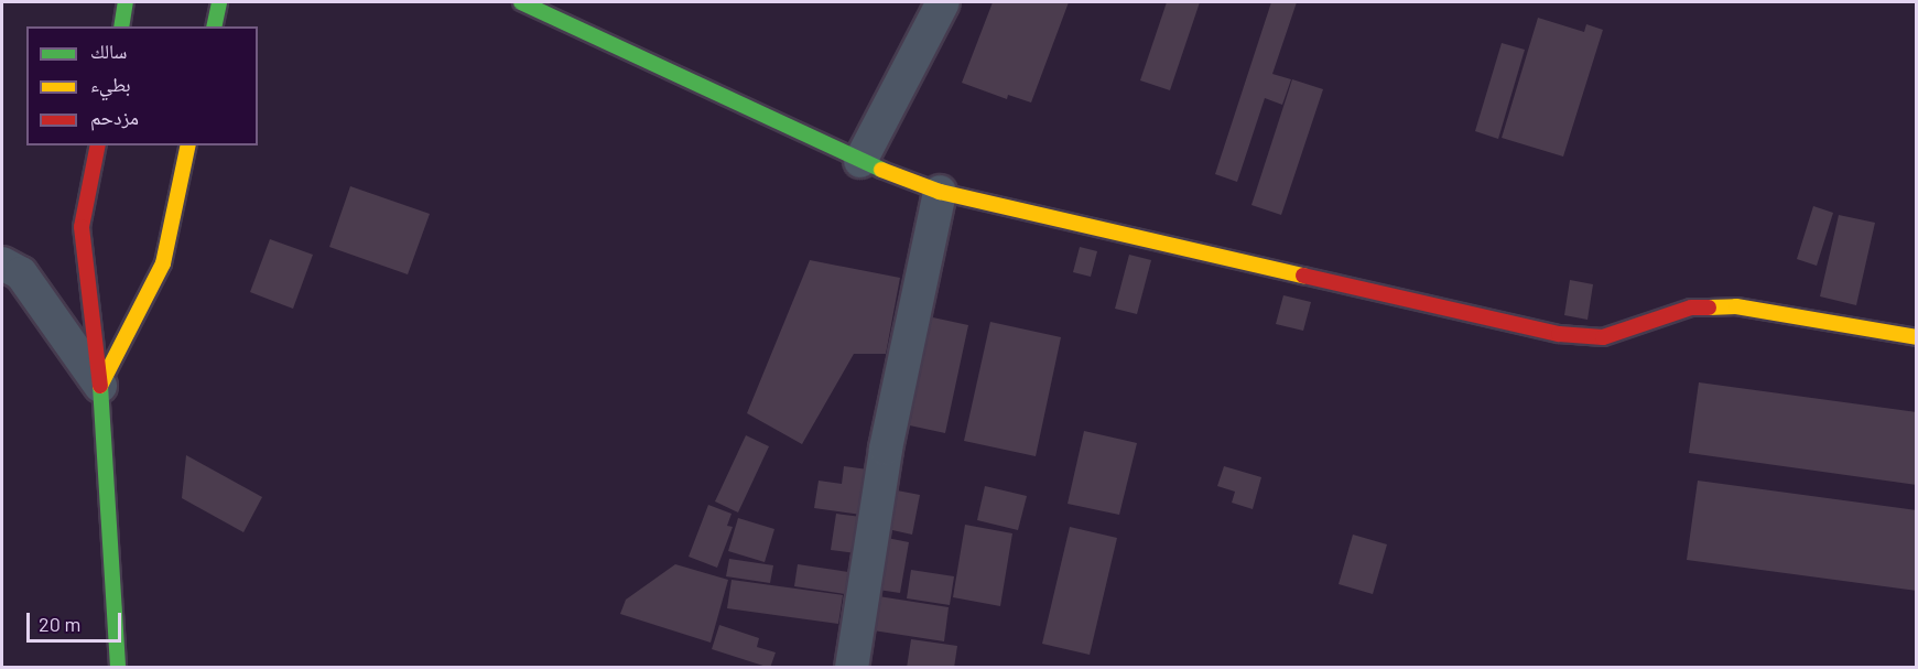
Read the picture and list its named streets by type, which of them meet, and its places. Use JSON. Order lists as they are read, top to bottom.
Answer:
{
  "legend": ["سالك", "بطيء", "مزدحم"],
  "scale_bar": "20 m"
}
